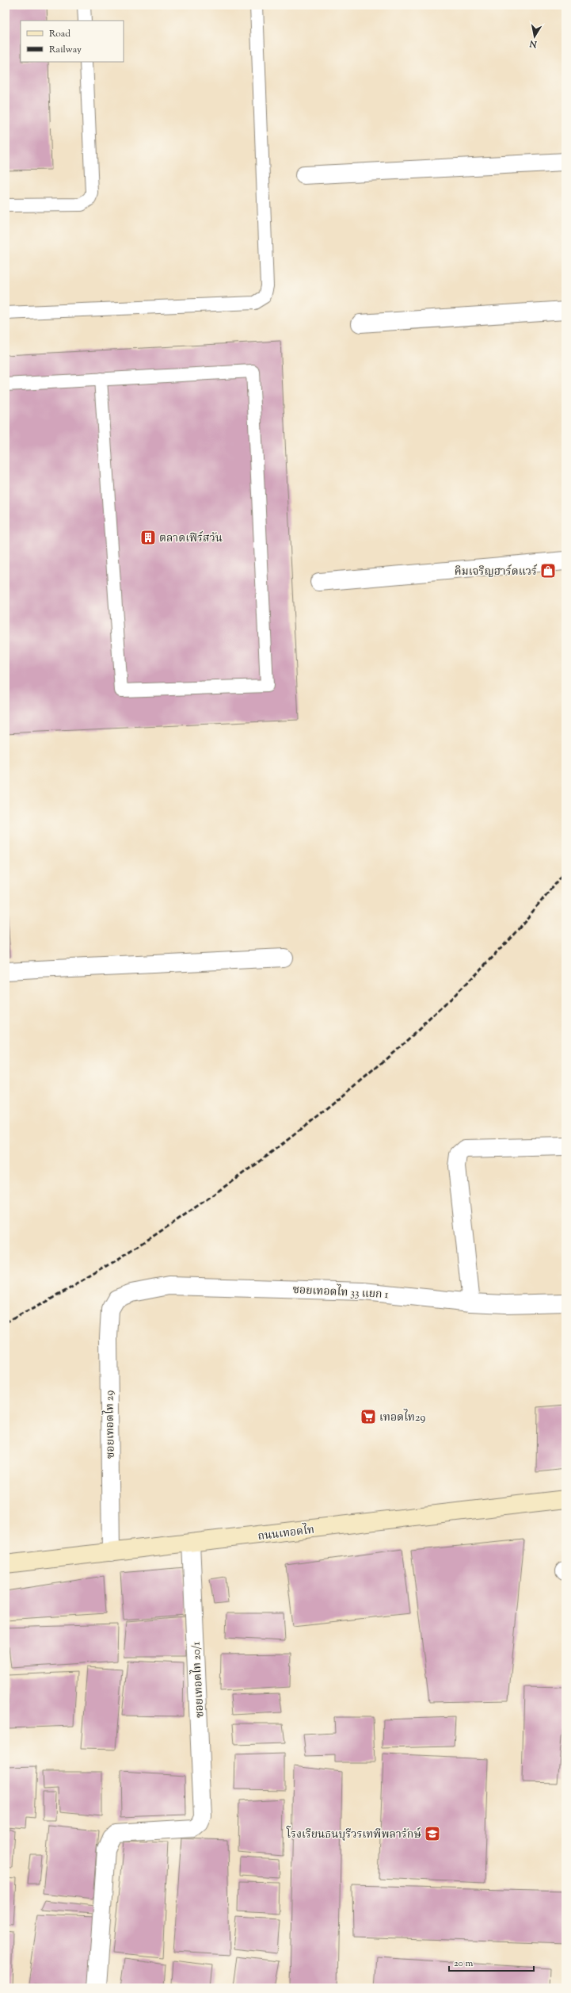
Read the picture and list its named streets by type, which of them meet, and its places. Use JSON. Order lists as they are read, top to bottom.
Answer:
{
  "streets": {
    "main road": ["ถนนเทอดไท"],
    "street": ["ซอยเทอดไท 33 แยก 1", "ซอยเทอดไท 29", "ซอยเทอดไท 20/1"]
  },
  "crossings": [
    ["ซอยเทอดไท 33 แยก 1", "ซอยเทอดไท 29"],
    ["ซอยเทอดไท 29", "ถนนเทอดไท"],
    ["ถนนเทอดไท", "ซอยเทอดไท 20/1"]
  ],
  "places": {
    "building": ["ตลาดเฟิร์สวัน"],
    "shop": ["คิมเจริญฮาร์ดแวร์"],
    "supermarket": ["เทอดไท29"],
    "school or university": ["โรงเรียนธนบุรีวรเทพีพลารักษ์"]
  },
  "legend": ["Road", "Railway"],
  "scale_bar": "20 m",
  "north": "bottom"
}
